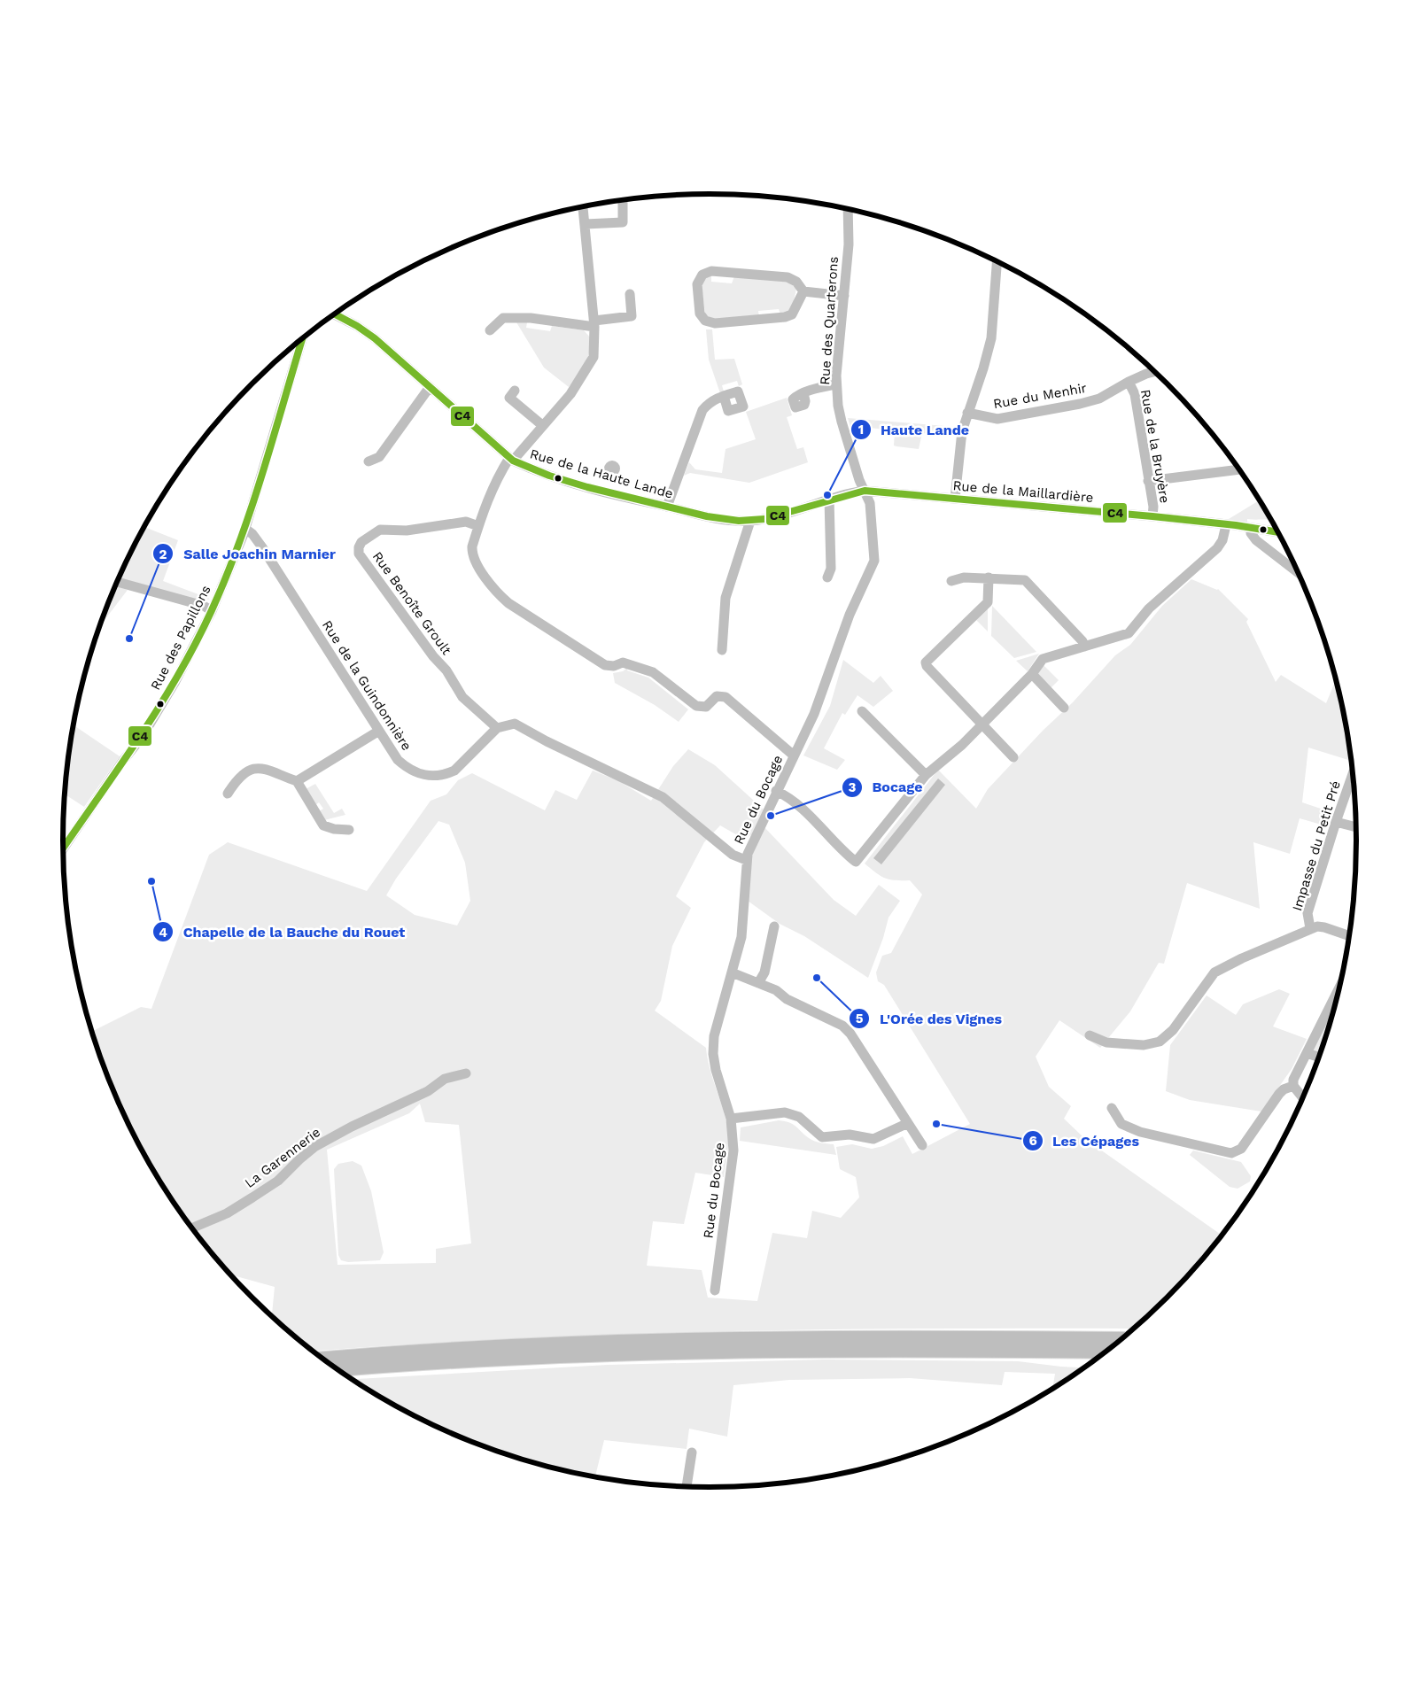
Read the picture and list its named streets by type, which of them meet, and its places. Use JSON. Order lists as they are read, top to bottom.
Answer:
{
  "streets": {
    "street": [
      "Rue des Quarterons",
      "Rue du Menhir",
      "Rue de la Bruyère",
      "Rue de la Haute Lande",
      "Rue de la Maillardière",
      "Rue Benoîte Groult",
      "Rue des Papillons",
      "Rue de la Guindonnière",
      "Rue du Bocage",
      "Impasse du Petit Pré",
      "La Garennerie"
    ]
  },
  "crossings": [
    ["Rue des Quarterons", "Rue de la Haute Lande"],
    ["Rue des Quarterons", "Rue de la Maillardière"],
    ["Rue des Quarterons", "Rue du Bocage"],
    ["Rue du Menhir", "Rue de la Bruyère"],
    ["Rue de la Bruyère", "Rue de la Maillardière"],
    ["Rue de la Haute Lande", "Rue de la Maillardière"],
    ["Rue de la Haute Lande", "Rue du Bocage"],
    ["Rue de la Maillardière", "Rue du Bocage"],
    ["Rue Benoîte Groult", "Rue de la Guindonnière"],
    ["Rue des Papillons", "Rue de la Guindonnière"]
  ],
  "places": [
    "Haute Lande",
    "Salle Joachin Marnier",
    "Bocage",
    "Chapelle de la Bauche du Rouet",
    "L'Orée des Vignes",
    "Les Cépages"
  ],
  "lines": ["transit line C4"]
}
